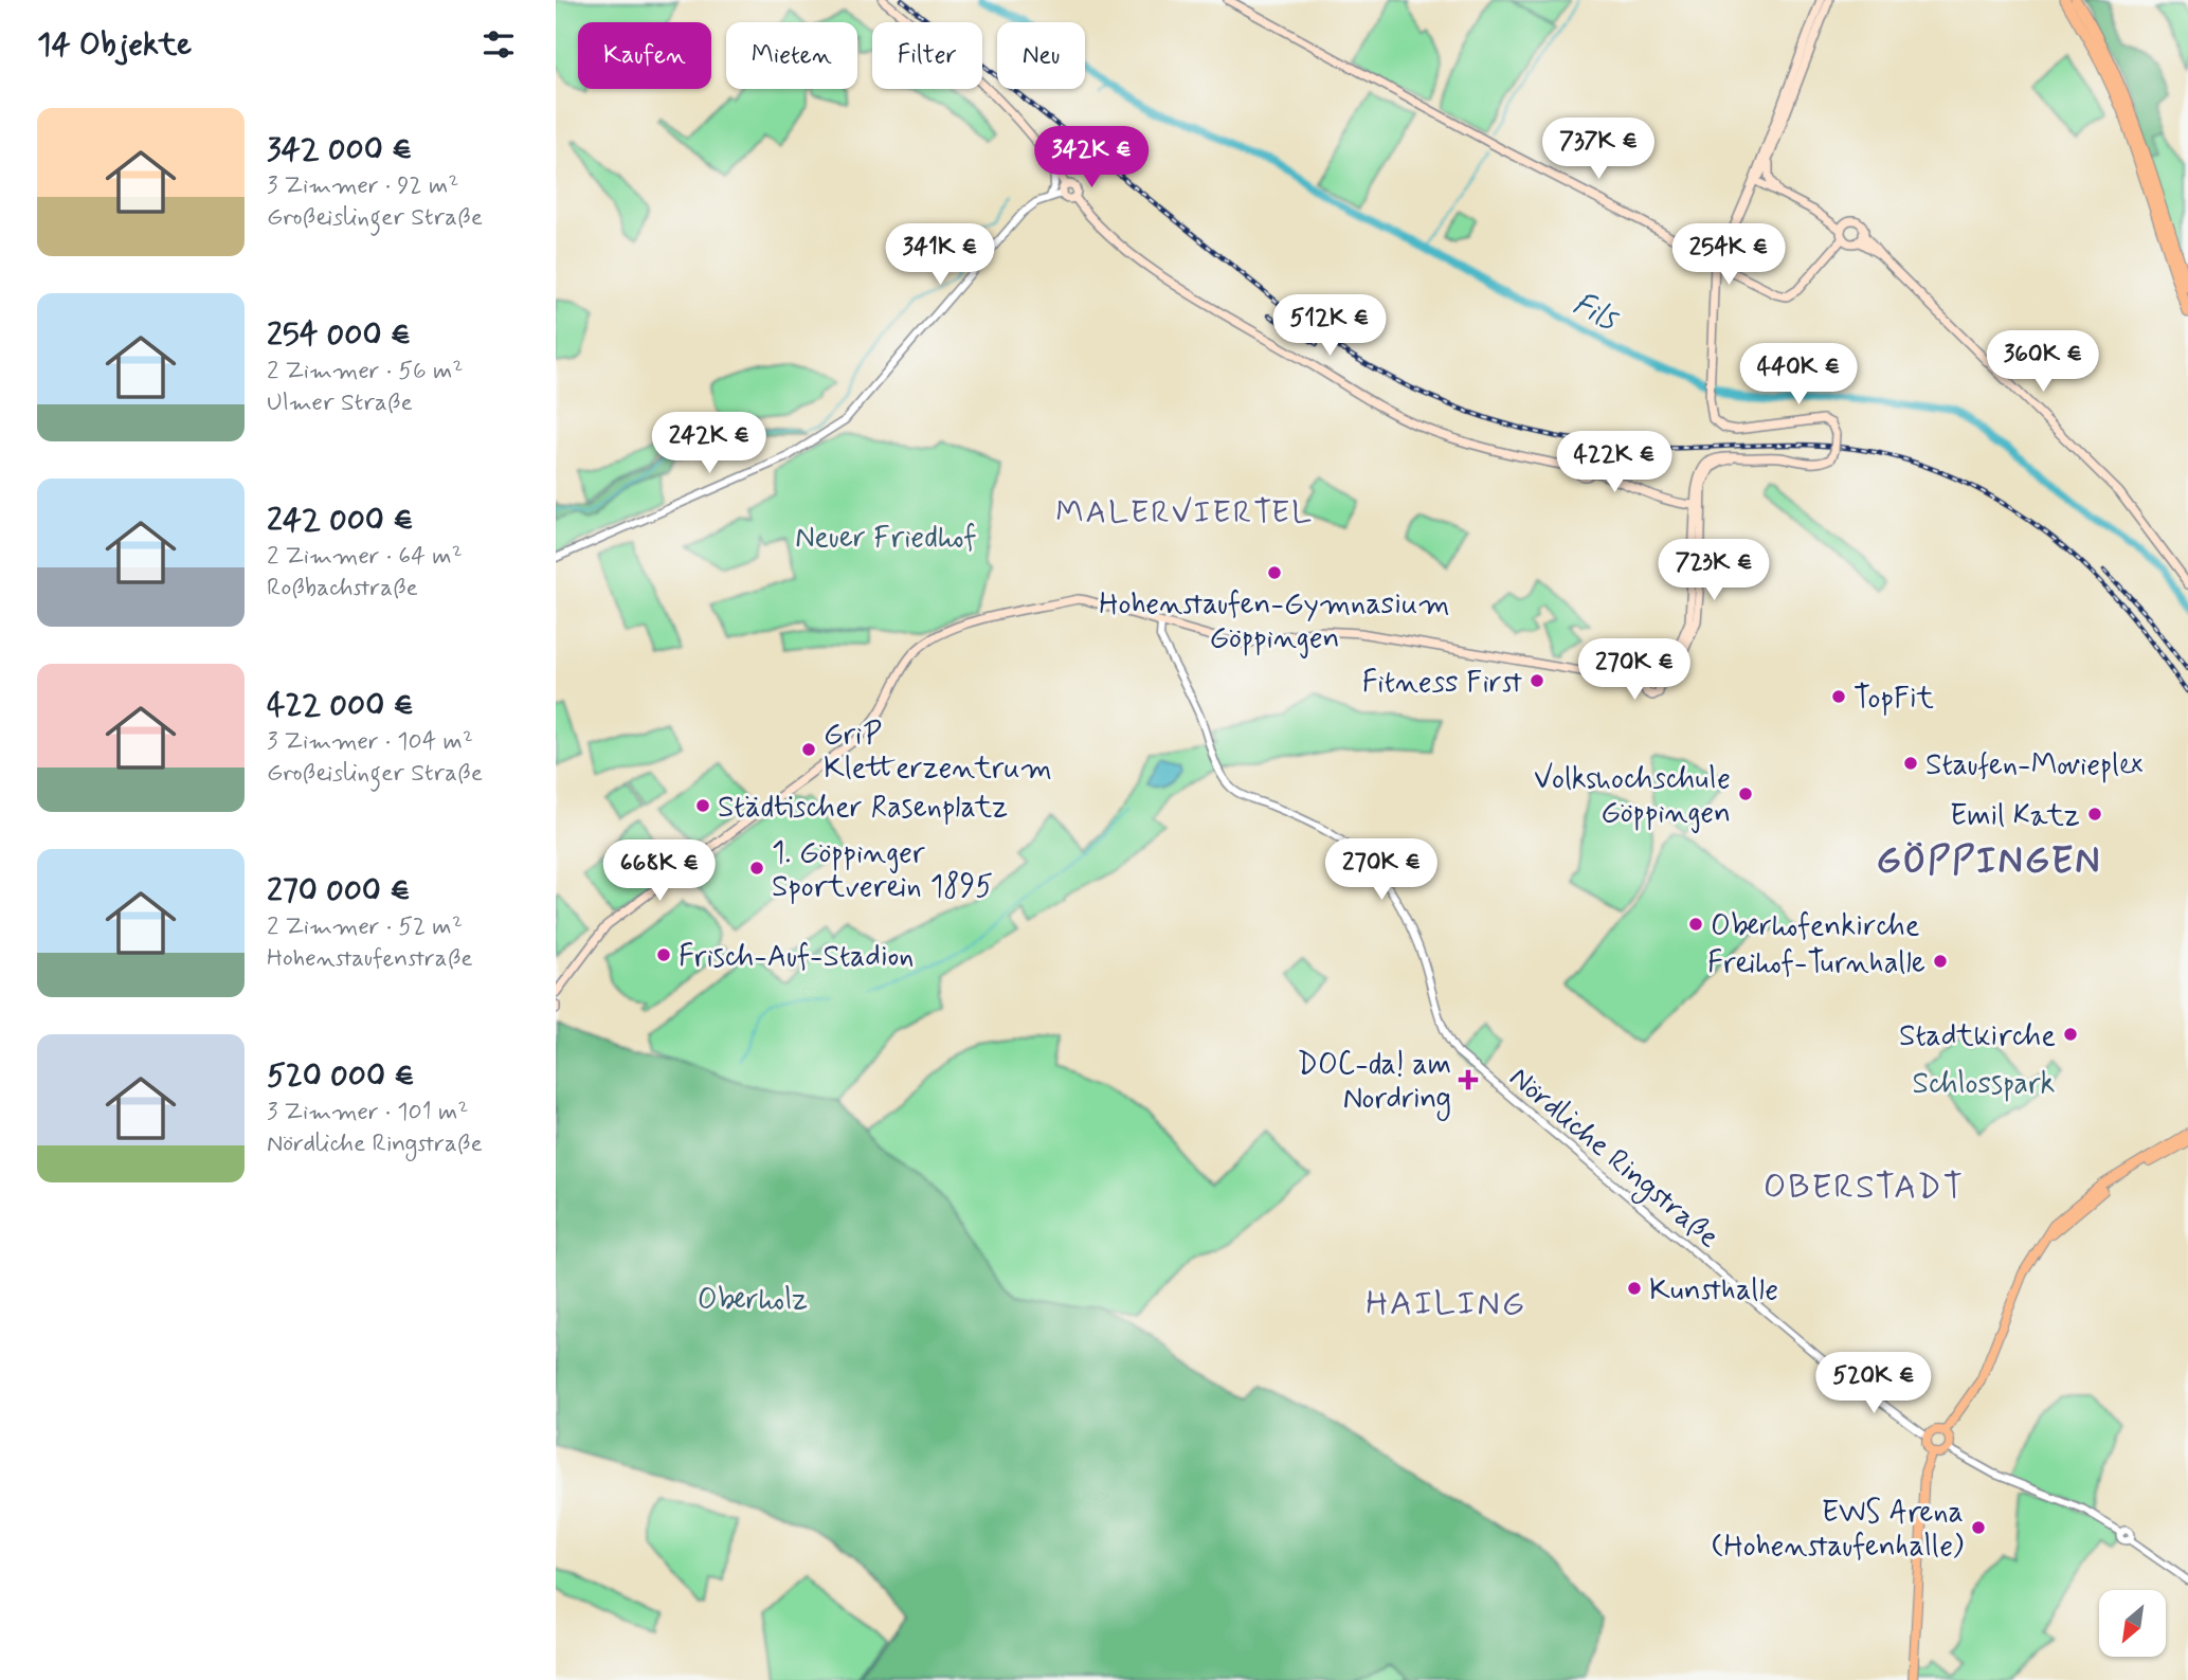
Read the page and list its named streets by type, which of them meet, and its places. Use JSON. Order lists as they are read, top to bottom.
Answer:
{
  "streets": {
    "street": ["Nördliche Ringstraße"]
  },
  "districts": [
    "MALERVIERTEL",
    "GÖPPINGEN",
    "OBERSTADT",
    "HAILING"
  ],
  "water": ["Fils"],
  "parks": ["Neuer Friedhof", "Schlosspark", "Oberholz"],
  "places": {
    "other": [
      "Hohenstaufen-Gymnasium Göppingen",
      "Fitness First",
      "TopFit",
      "GriP Kletterzentrum",
      "Staufen-Movieplex",
      "Volkshochschule Göppingen",
      "Städtischer Rasenplatz",
      "Emil Katz",
      "1. Göppinger Sportverein 1895",
      "Oberhofenkirche",
      "Frisch-Auf-Stadion",
      "Freihof-Turnhalle",
      "Stadtkirche",
      "Kunsthalle",
      "EWS Arena (Hohenstaufenhalle)"
    ],
    "health": ["DOC-da! am Nordring"]
  },
  "north": "bottom left",
  "page": {
    "heading": "14 Objekte",
    "chip": [
      "Kaufen",
      "Mieten",
      "Filter",
      "Neu"
    ],
    "list": [
      {
        "name": "342 000 €",
        "note": "3 Zimmer · 92 m² · Großeislinger Straße"
      },
      {
        "name": "254 000 €",
        "note": "2 Zimmer · 56 m² · Ulmer Straße"
      },
      {
        "name": "242 000 €",
        "note": "2 Zimmer · 64 m² · Roßbachstraße"
      },
      {
        "name": "422 000 €",
        "note": "3 Zimmer · 104 m² · Großeislinger Straße"
      },
      {
        "name": "270 000 €",
        "note": "2 Zimmer · 52 m² · Hohenstaufenstraße"
      },
      {
        "name": "520 000 €",
        "note": "3 Zimmer · 101 m² · Nördliche Ringstraße"
      }
    ],
    "price": [
      "737K €",
      "342K €",
      "341K €",
      "254K €",
      "512K €",
      "360K €",
      "440K €",
      "242K €",
      "422K €",
      "723K €",
      "270K €",
      "270K €",
      "668K €",
      "520K €"
    ]
  }
}
